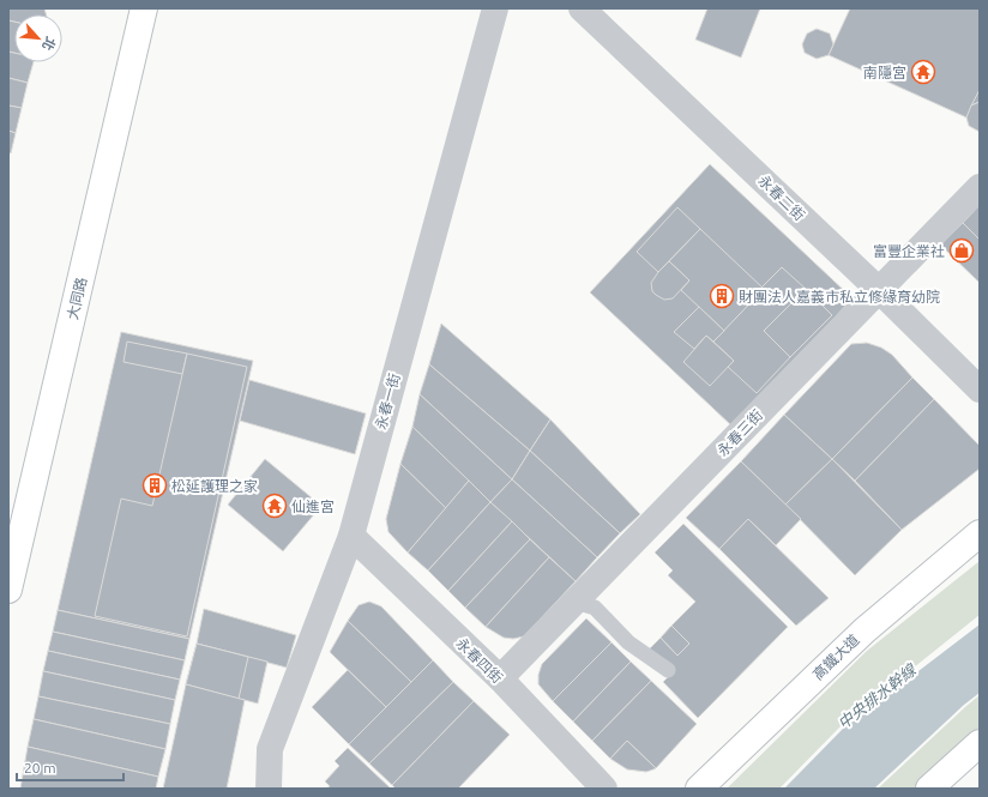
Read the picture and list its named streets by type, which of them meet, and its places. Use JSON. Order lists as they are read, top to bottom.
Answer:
{
  "streets": {
    "street": [
      "永春二街",
      "大同路",
      "永春一街",
      "永春三街",
      "高鐵大道",
      "永春四街"
    ]
  },
  "crossings": [
    ["永春二街", "永春三街"],
    ["永春一街", "永春四街"],
    ["永春三街", "永春四街"]
  ],
  "water": ["中央排水幹線"],
  "places": {
    "temple": ["南隱宮", "仙進宮"],
    "shop": ["富豐企業社"],
    "building": ["財團法人嘉義市私立修緣育幼院", "松延護理之家"]
  },
  "scale_bar": "20 m",
  "north": "bottom right"
}
